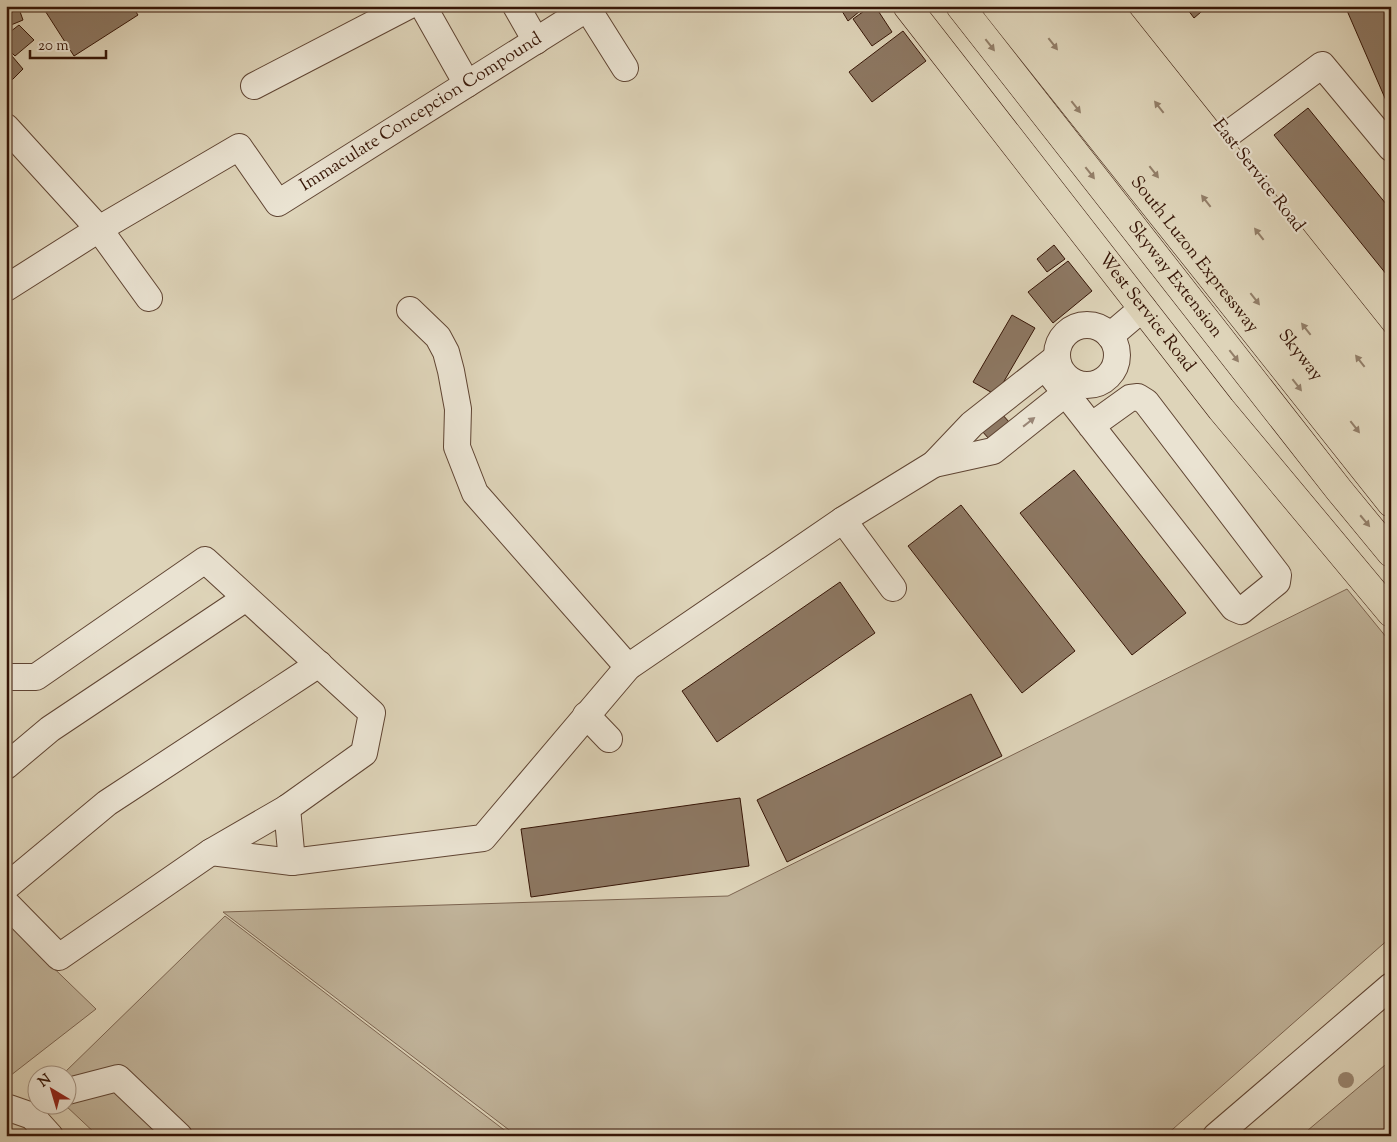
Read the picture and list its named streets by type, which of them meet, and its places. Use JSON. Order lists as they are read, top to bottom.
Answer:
{
  "streets": {
    "main road": [
      "East Service Road",
      "South Luzon Expressway",
      "Skyway Extension",
      "West Service Road",
      "Skyway"
    ],
    "street": ["Immaculate Concepcion Compound"]
  },
  "scale_bar": "20 m",
  "north": "top left"
}
